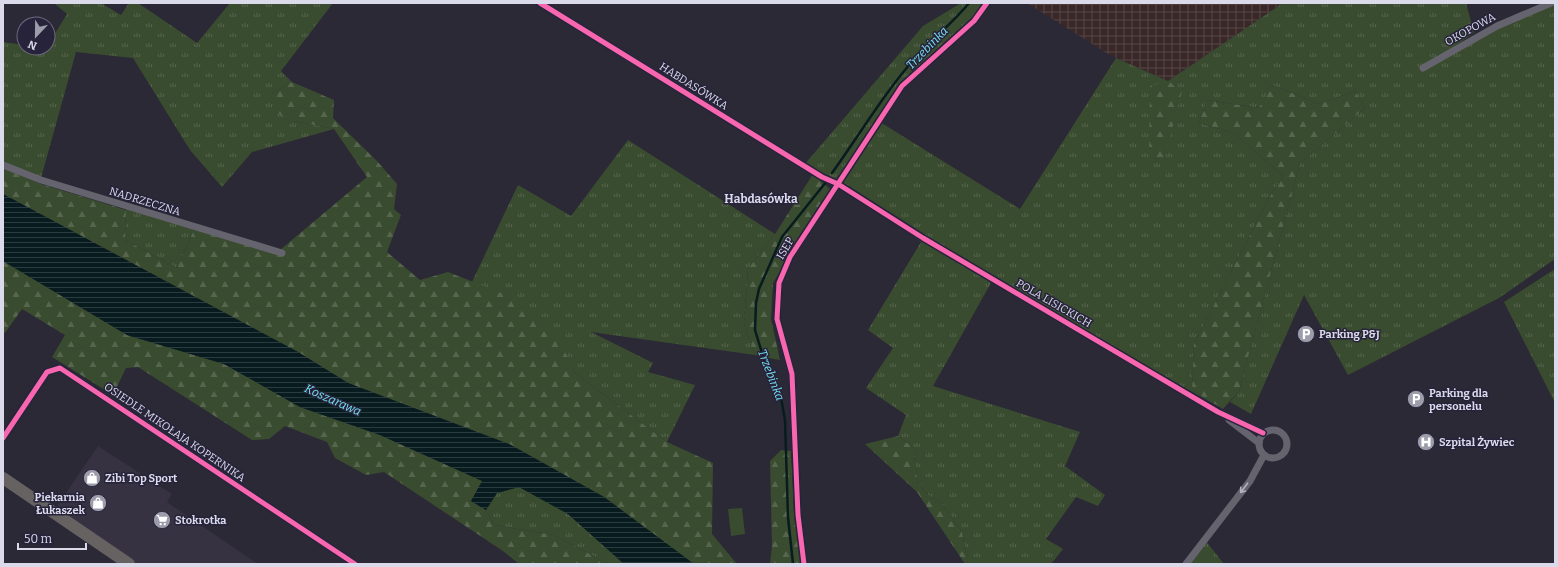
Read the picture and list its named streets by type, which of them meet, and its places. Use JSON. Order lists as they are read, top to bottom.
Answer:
{
  "streets": {
    "street": [
      "OKOPOWA",
      "HABDASÓWKA",
      "NADRZECZNA",
      "ISEP",
      "POLA LISICKICH",
      "OSIEDLE MIKOŁAJA KOPERNIKA"
    ]
  },
  "crossings": [
    ["HABDASÓWKA", "ISEP"],
    ["HABDASÓWKA", "POLA LISICKICH"],
    ["ISEP", "POLA LISICKICH"]
  ],
  "districts": ["Habdasówka"],
  "water": ["Trzebinka", "Koszarawa"],
  "places": {
    "parking": ["Parking P&J", "Parking dla personelu"],
    "hospital": ["Szpital Żywiec"],
    "shop": ["Zibi Top Sport", "Piekarnia Łukaszek"],
    "supermarket": ["Stokrotka"]
  },
  "scale_bar": "50 m",
  "north": "bottom"
}
